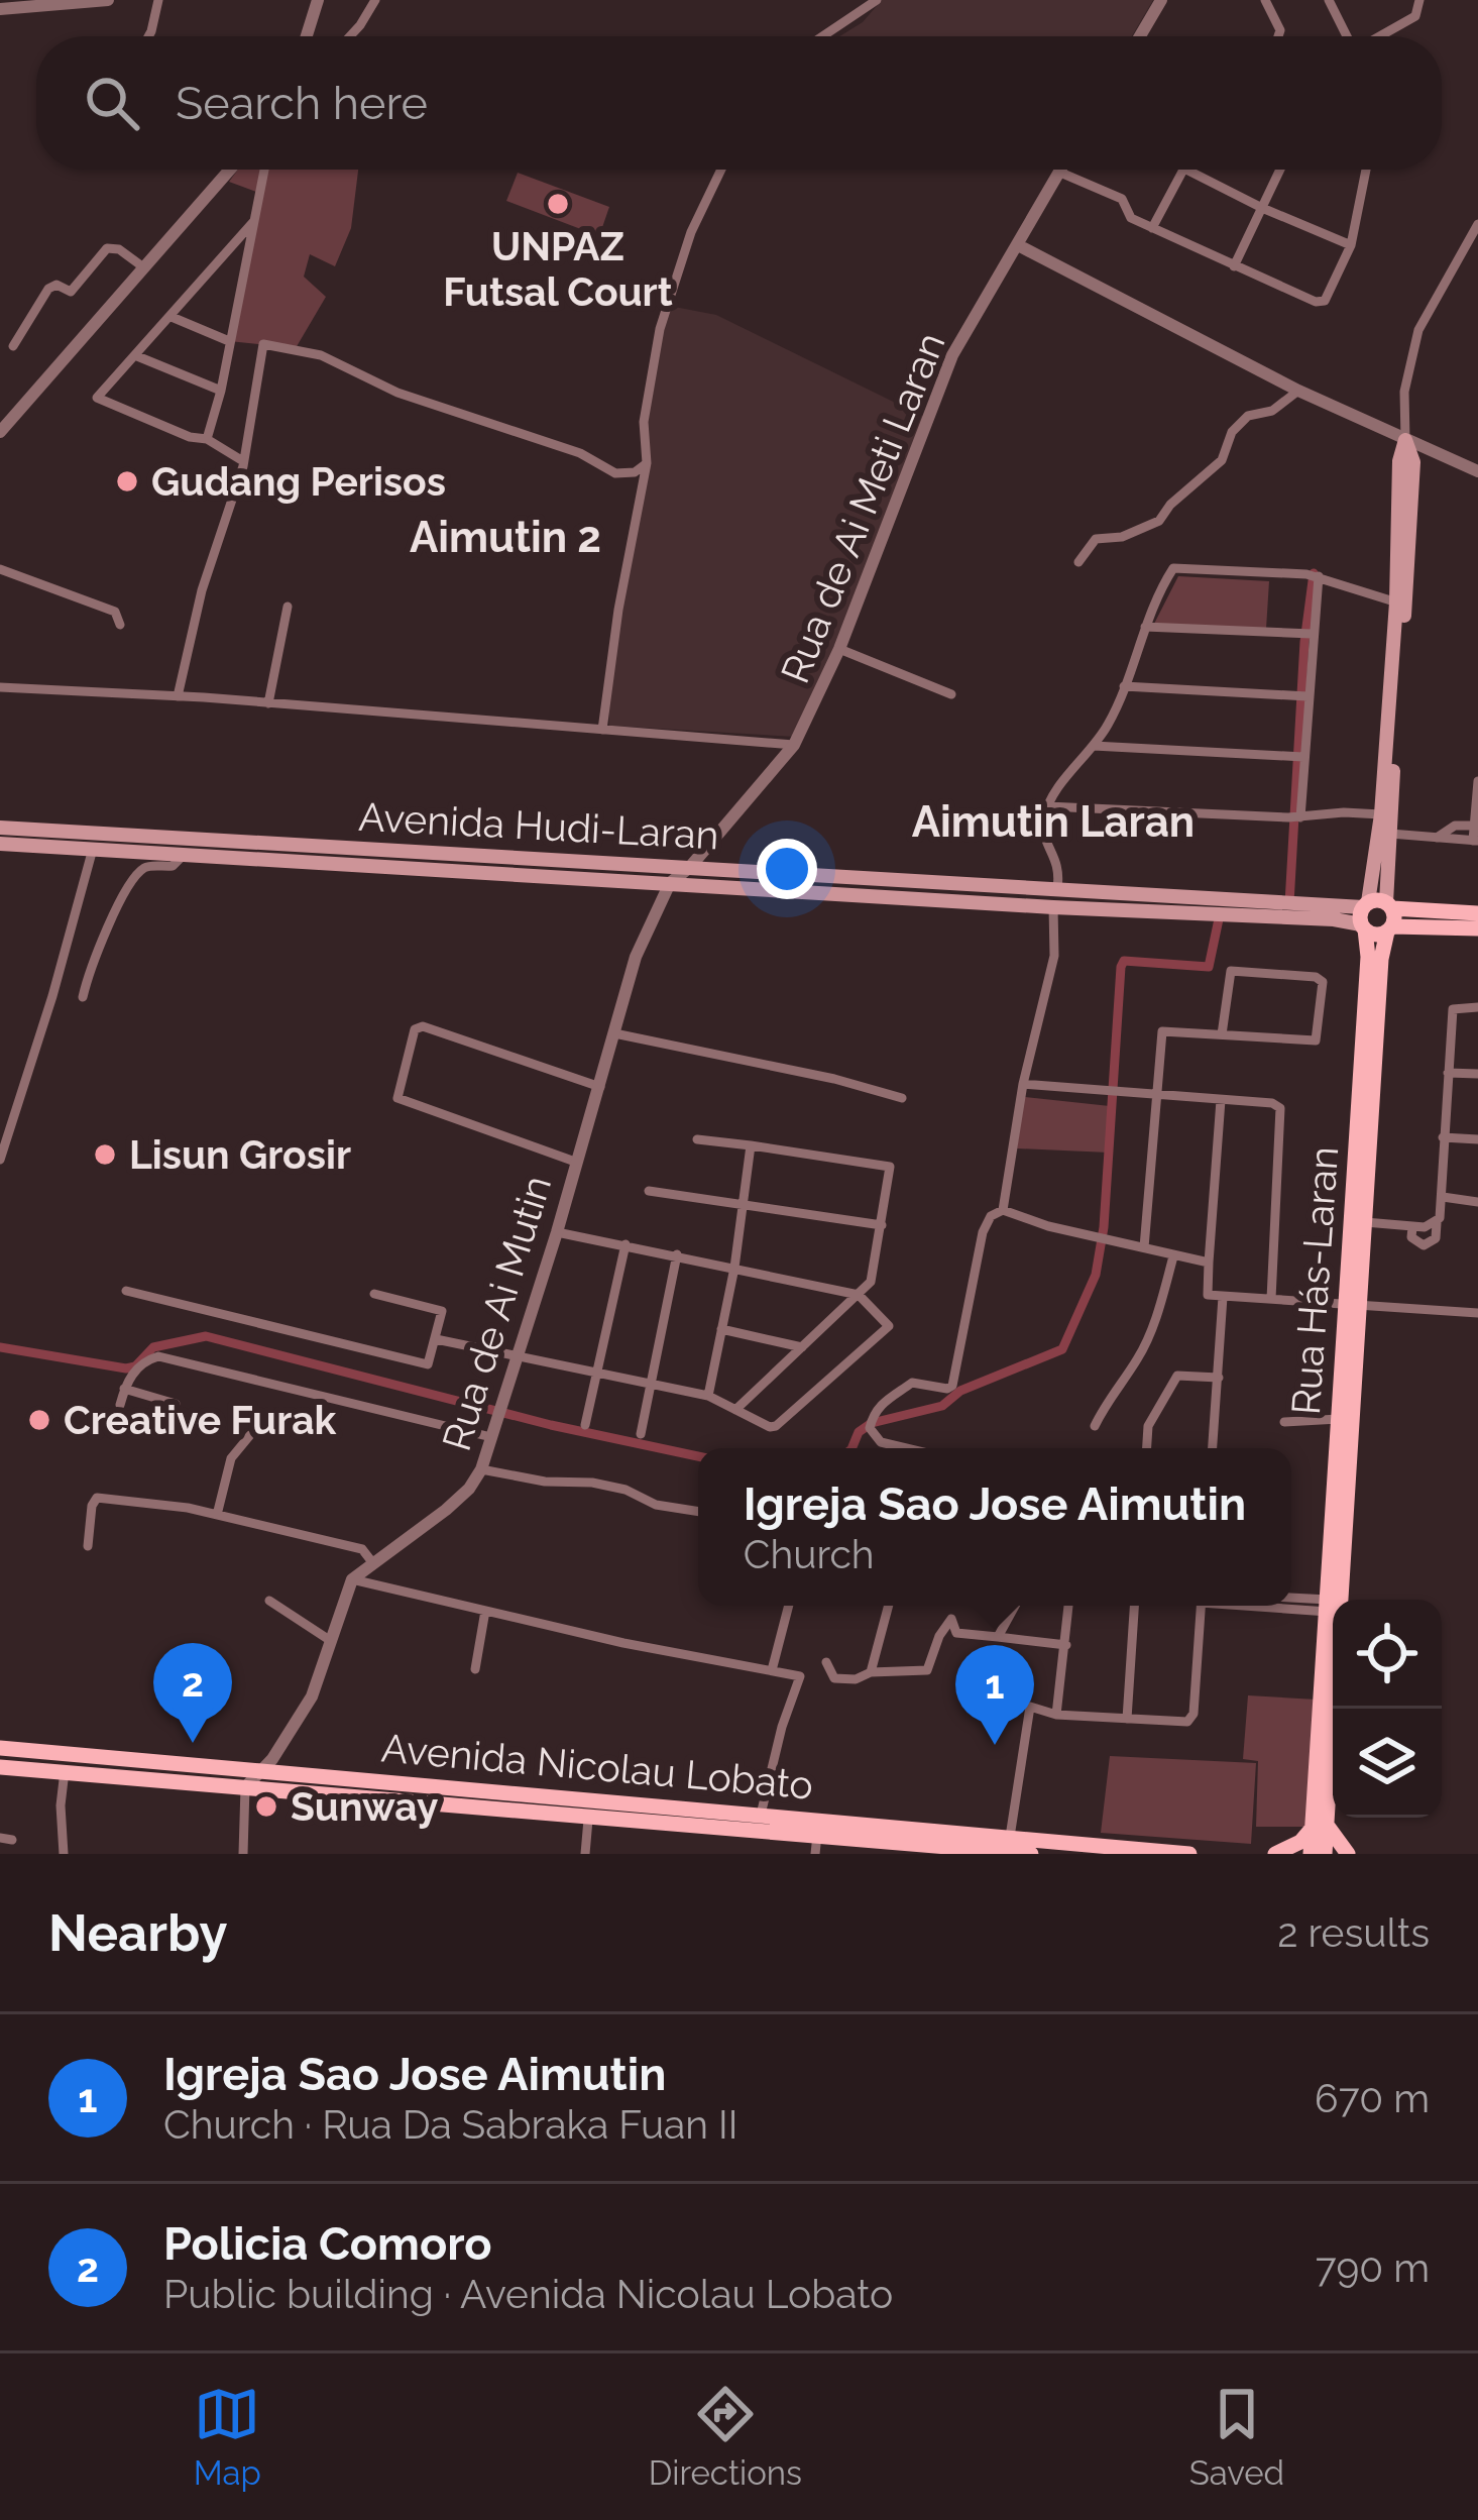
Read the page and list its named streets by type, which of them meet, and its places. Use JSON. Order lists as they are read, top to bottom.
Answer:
{
  "streets": {
    "main road": ["Avenida Hudi-Laran", "Rua Hás-Laran", "Avenida Nicolau Lobato"],
    "street": ["Rua de Ai Meti Laran", "Rua de Ai Mutin"]
  },
  "crossings": [
    ["Rua de Ai Meti Laran", "Avenida Hudi-Laran"],
    ["Rua de Ai Meti Laran", "Rua de Ai Mutin"],
    ["Avenida Hudi-Laran", "Rua Hás-Laran"],
    ["Avenida Hudi-Laran", "Rua de Ai Mutin"],
    ["Rua de Ai Mutin", "Avenida Nicolau Lobato"]
  ],
  "districts": ["Aimutin 2", "Aimutin Laran"],
  "places": [
    "UNPAZ Futsal Court",
    "Gudang Perisos",
    "Lisun Grosir",
    "Creative Furak",
    "Sunway"
  ],
  "page": {
    "search": "Search here",
    "popup": ["Igreja Sao Jose Aimutin", "Church"],
    "pins": ["2", "1"],
    "heading": ["Nearby", "2 results"],
    "list": [
      {
        "mark": "1",
        "name": "Igreja Sao Jose Aimutin",
        "note": "Church · Rua Da Sabraka Fuan II",
        "value": "670 m"
      },
      {
        "mark": "2",
        "name": "Policia Comoro",
        "note": "Public building · Avenida Nicolau Lobato",
        "value": "790 m"
      }
    ],
    "nav": ["Map", "Directions", "Saved"]
  }
}
